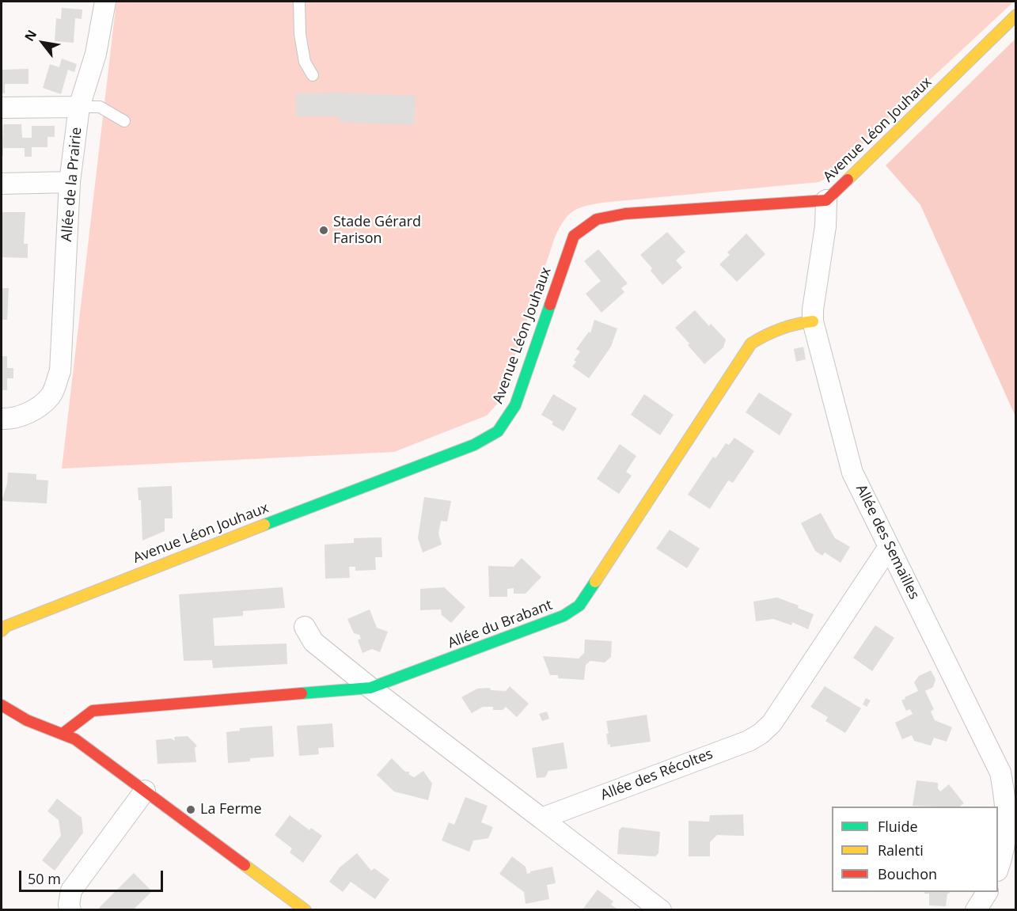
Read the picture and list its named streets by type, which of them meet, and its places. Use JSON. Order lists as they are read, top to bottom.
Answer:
{
  "streets": {
    "street": [
      "Avenue Léon Jouhaux",
      "Allée de la Prairie",
      "Allée des Semailles",
      "Allée du Brabant",
      "Allée des Récoltes"
    ]
  },
  "crossings": [
    ["Avenue Léon Jouhaux", "Allée des Semailles"],
    ["Allée des Semailles", "Allée du Brabant"],
    ["Allée des Semailles", "Allée des Récoltes"]
  ],
  "places": ["Stade Gérard Farison", "La Ferme"],
  "legend": ["Fluide", "Ralenti", "Bouchon"],
  "scale_bar": "50 m",
  "north": "top left"
}
